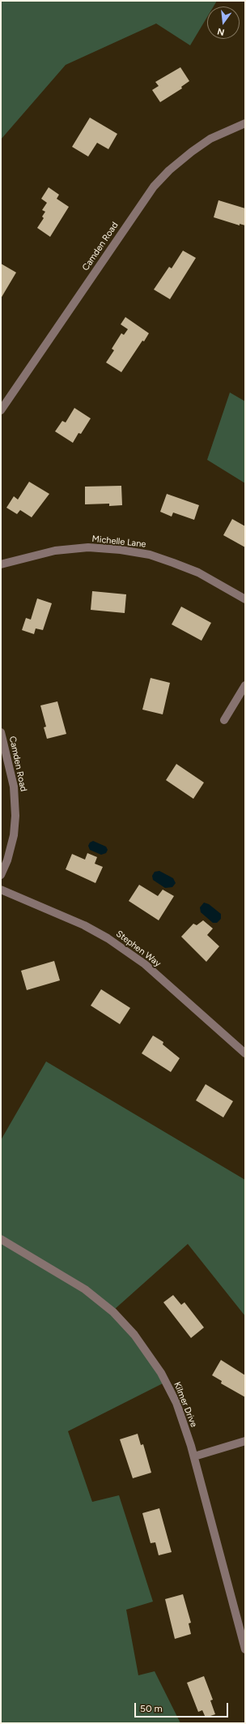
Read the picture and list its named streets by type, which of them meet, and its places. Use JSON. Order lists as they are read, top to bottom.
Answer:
{
  "streets": {
    "street": [
      "Camden Road",
      "Michelle Lane",
      "Stephen Way",
      "Kilmer Drive"
    ]
  },
  "scale_bar": "50 m",
  "north": "bottom"
}
